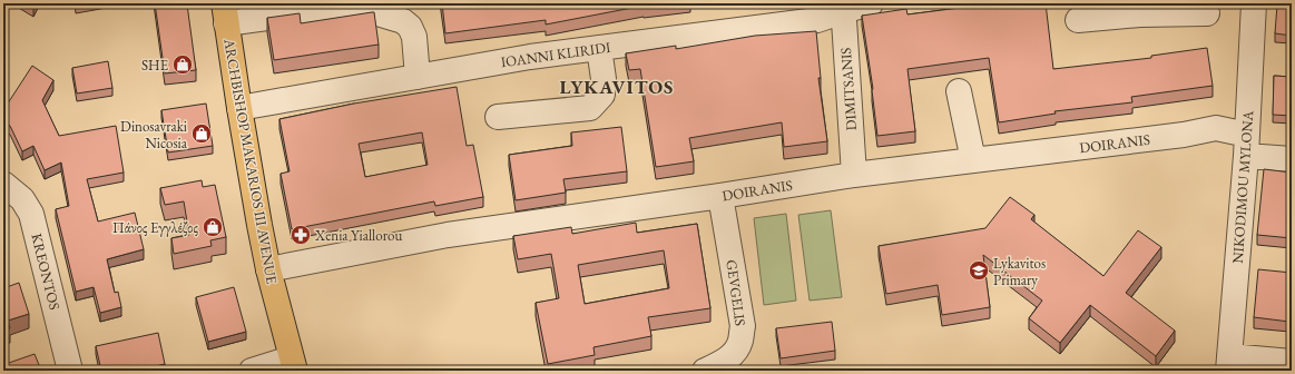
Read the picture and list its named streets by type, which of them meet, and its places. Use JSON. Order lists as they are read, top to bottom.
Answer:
{
  "streets": {
    "main road": ["ARCHBISHOP MAKARIOS III AVENUE"],
    "street": [
      "IOANNI KLIRIDI",
      "DIMITSANIS",
      "DOIRANIS",
      "NIKODIMOU MYLONA",
      "KREONTOS",
      "GEVGELIS"
    ]
  },
  "crossings": [
    ["IOANNI KLIRIDI", "DIMITSANIS"],
    ["IOANNI KLIRIDI", "ARCHBISHOP MAKARIOS III AVENUE"],
    ["DIMITSANIS", "DOIRANIS"],
    ["DOIRANIS", "ARCHBISHOP MAKARIOS III AVENUE"],
    ["DOIRANIS", "NIKODIMOU MYLONA"],
    ["DOIRANIS", "GEVGELIS"]
  ],
  "districts": ["LYKAVITOS"],
  "places": {
    "shop": ["SHE", "Dinosavraki Nicosia", "Πάνος Εγγλέζος"],
    "pharmacy": ["Xenia Yiallorou"],
    "school or university": ["Lykavitos Primary"]
  }
}
